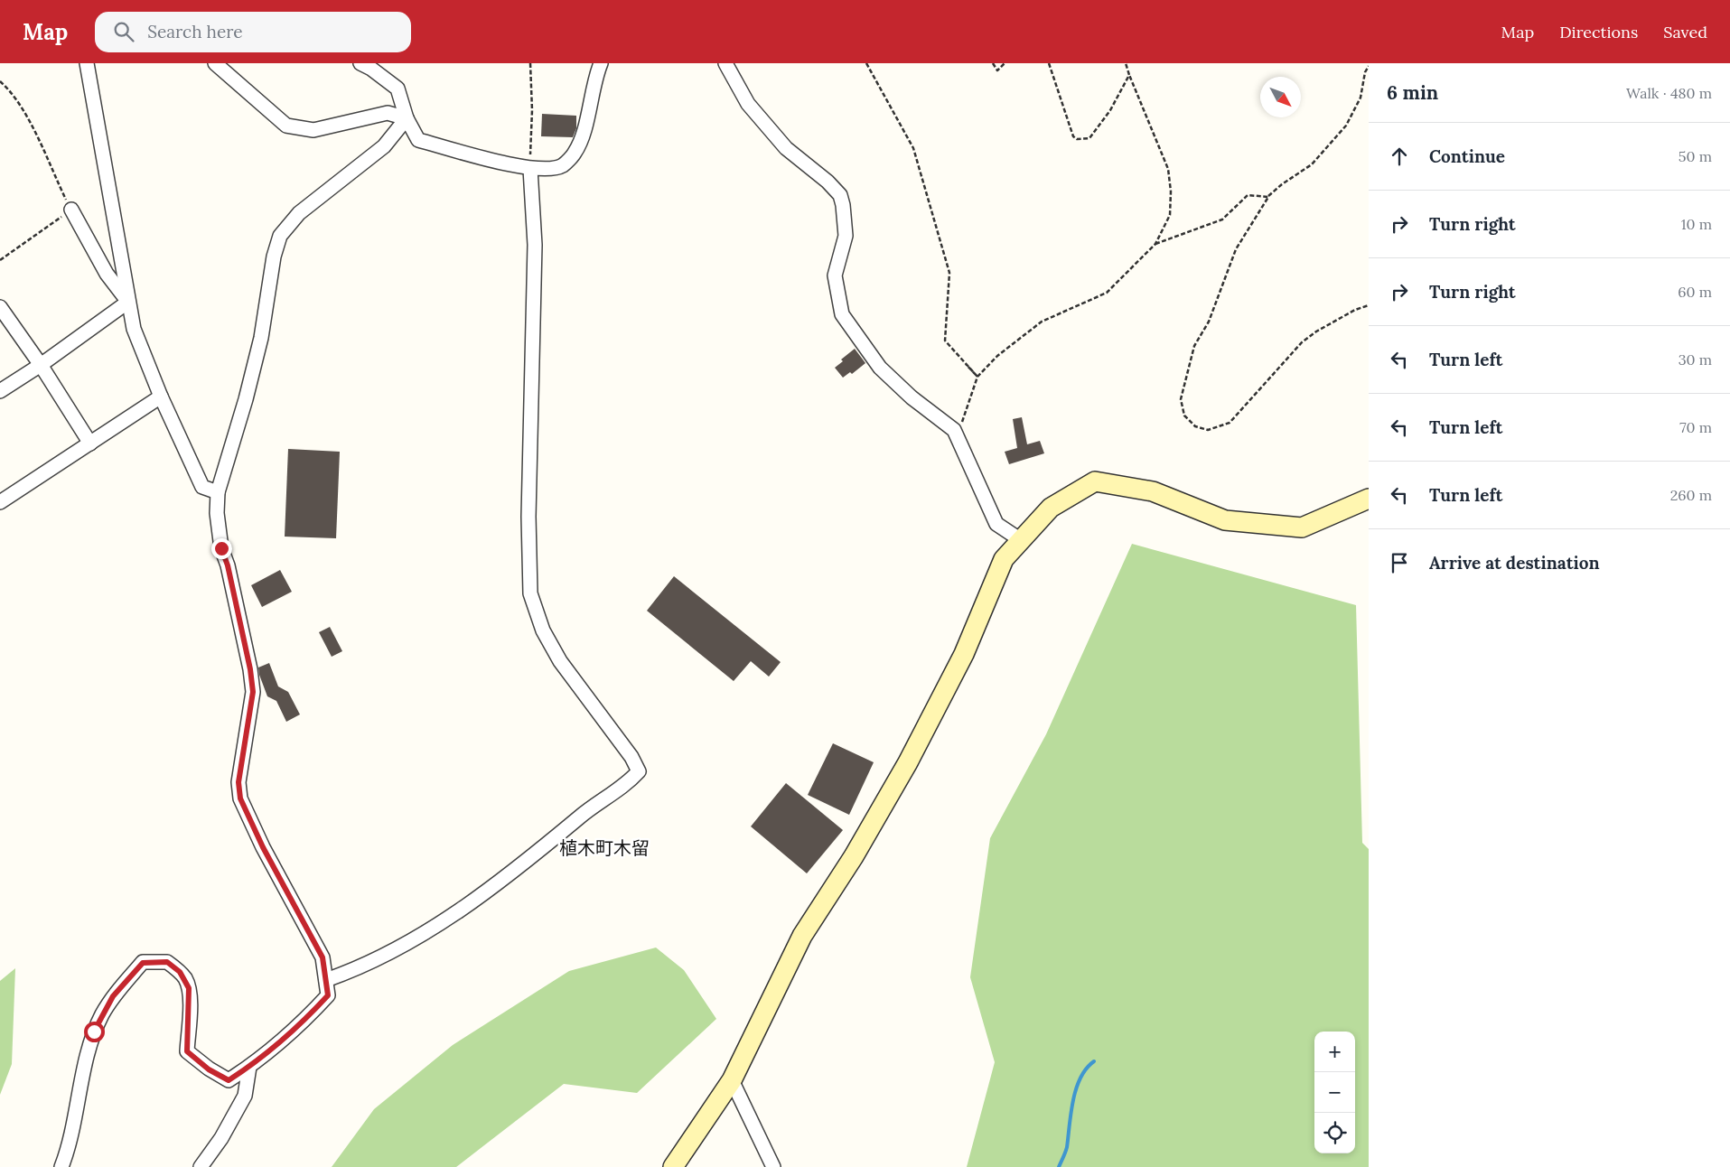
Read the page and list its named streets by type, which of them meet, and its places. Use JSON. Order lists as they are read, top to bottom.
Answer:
{
  "districts": ["植木町木留"],
  "north": "bottom right",
  "page": {
    "header": "Map",
    "search": "Search here",
    "nav": ["Map", "Directions", "Saved"],
    "heading": ["6 min", "Walk · 480 m"],
    "list": [
      ["Continue", "50 m"],
      ["Turn right", "10 m"],
      ["Turn right", "60 m"],
      ["Turn left", "30 m"],
      ["Turn left", "70 m"],
      ["Turn left", "260 m"],
      "Arrive at destination"
    ],
    "map_buttons": ["+", "−"]
  }
}
